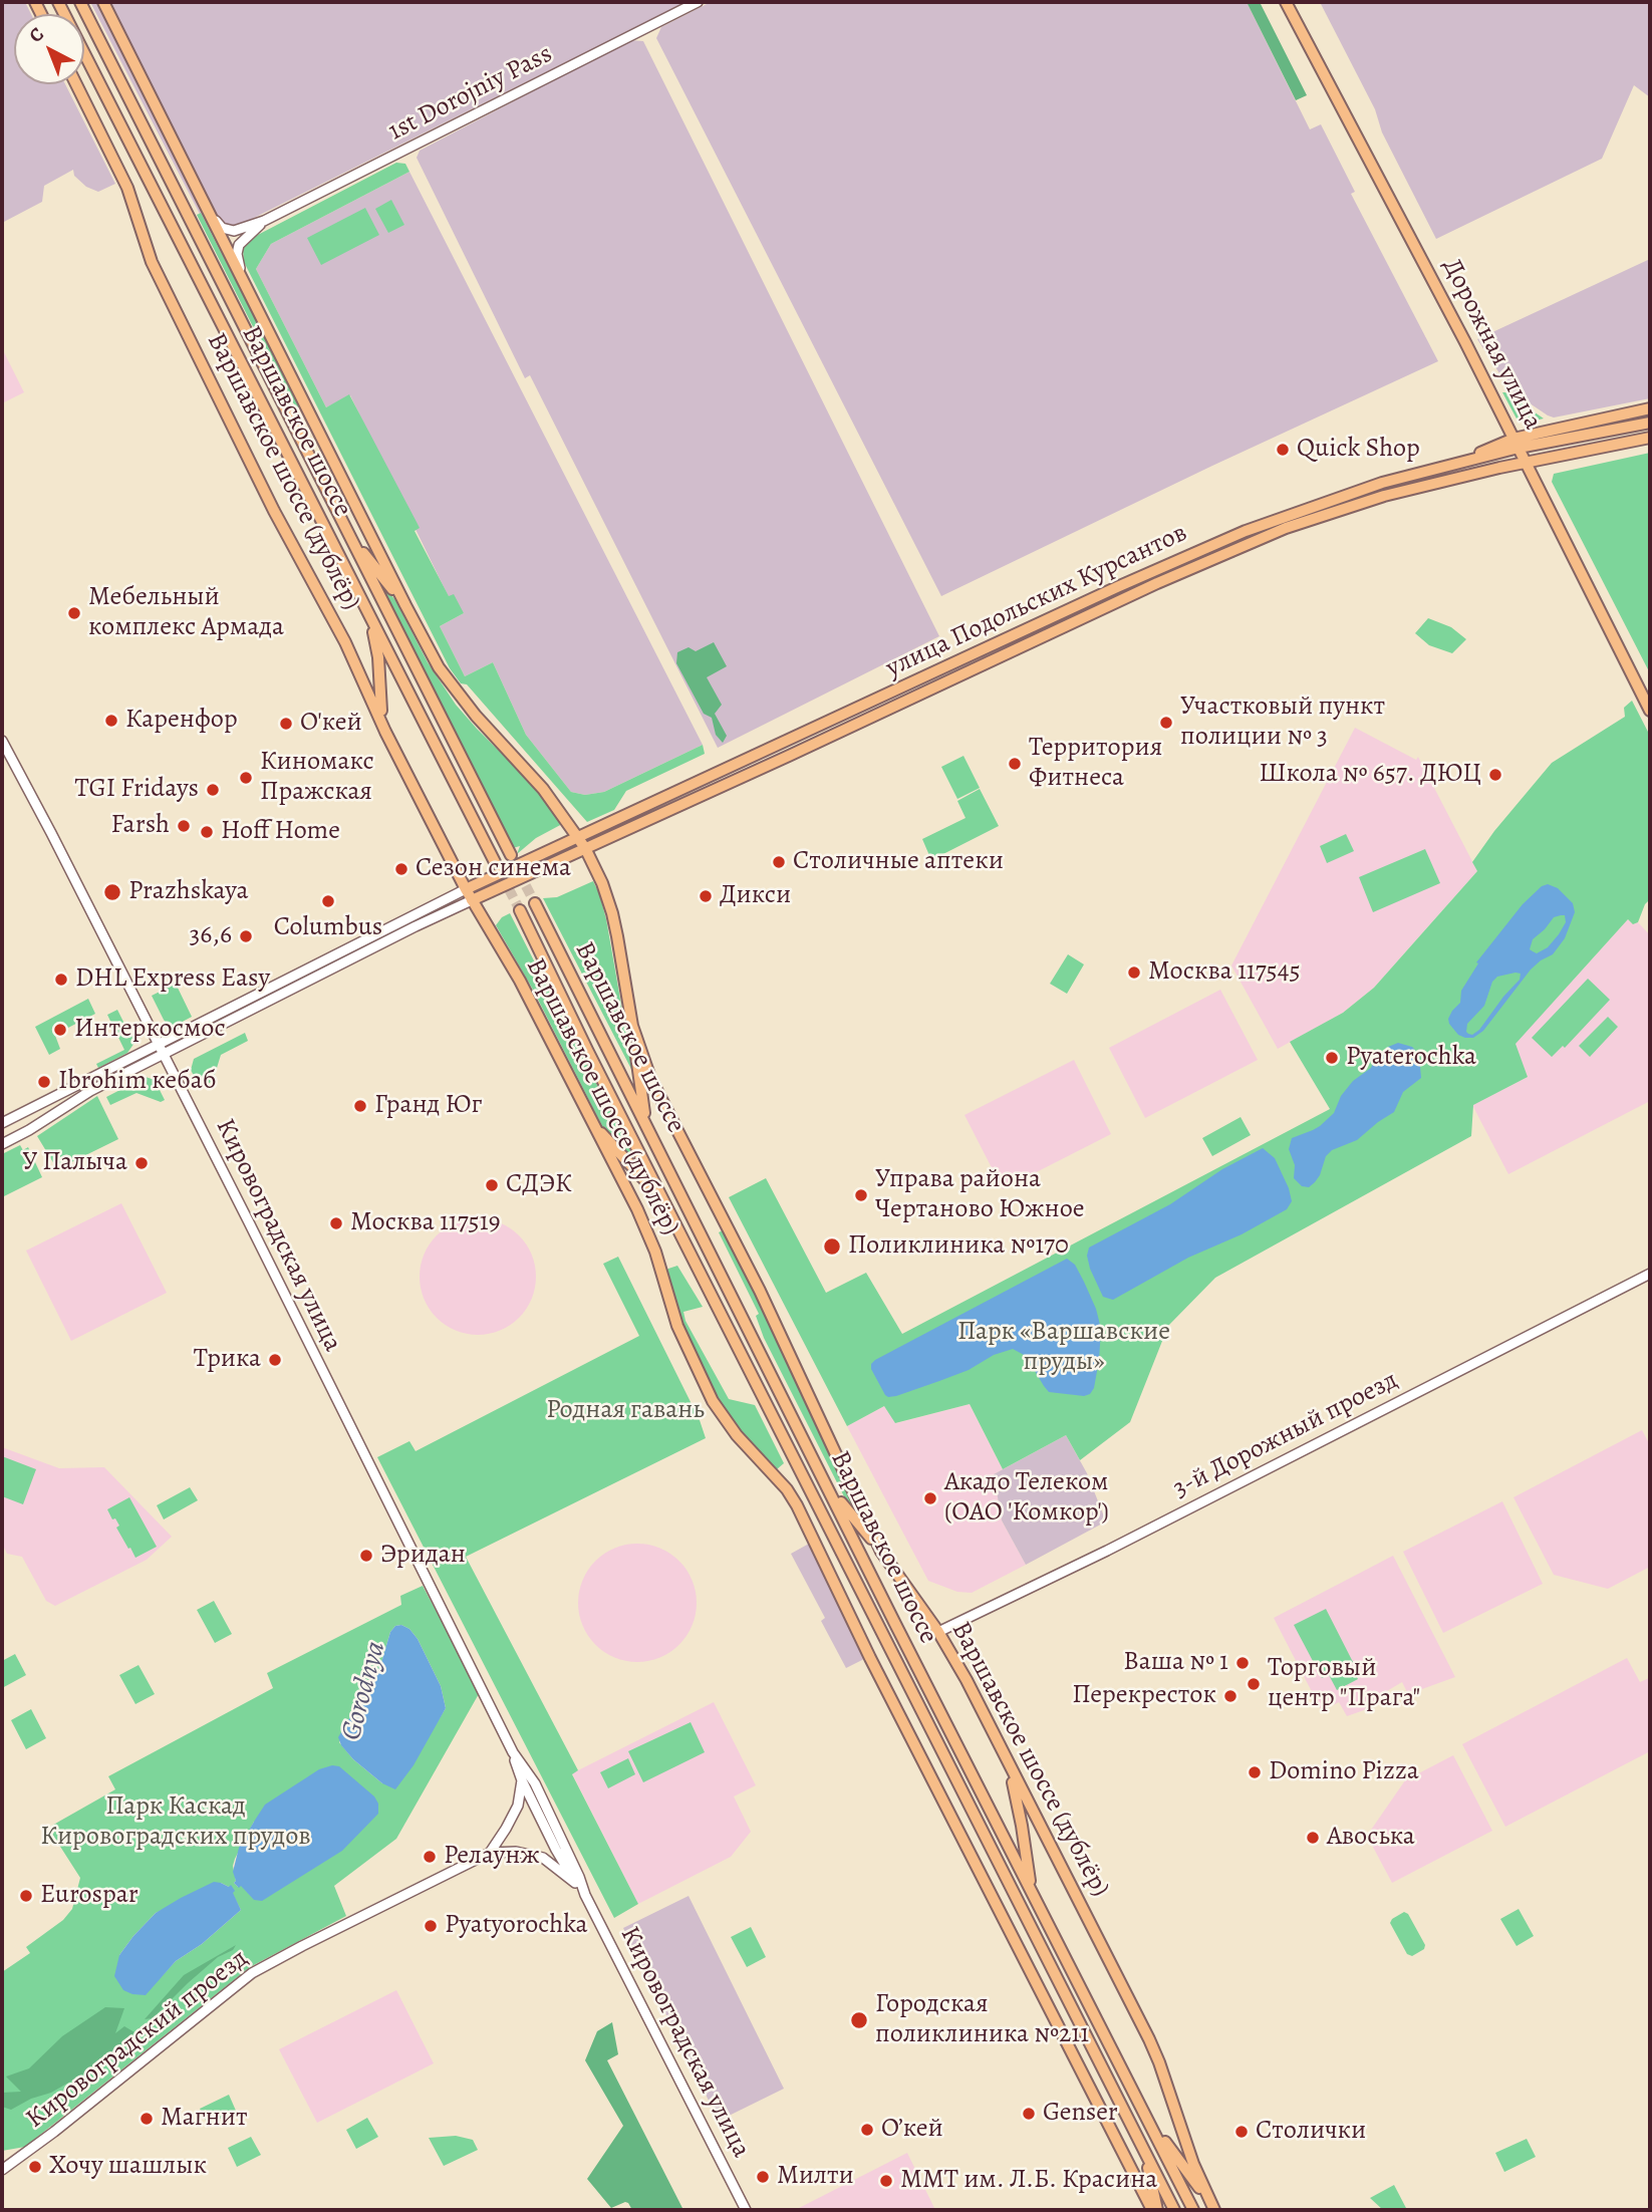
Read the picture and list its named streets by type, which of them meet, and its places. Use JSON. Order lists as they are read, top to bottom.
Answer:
{
  "streets": {
    "main road": [
      "Дорожная улица",
      "Варшавское шоссе",
      "Варшавское шоссе (дублёр)",
      "улица Подольских Курсантов"
    ],
    "street": [
      "1st Dorojniy Pass",
      "Кировоградская улица",
      "3-й Дорожный проезд",
      "Кировоградский проезд"
    ]
  },
  "crossings": [
    ["Дорожная улица", "улица Подольских Курсантов"],
    ["Варшавское шоссе (дублёр)", "улица Подольских Курсантов"],
    ["Варшавское шоссе (дублёр)", "3-й Дорожный проезд"]
  ],
  "water": ["Gorodnya"],
  "parks": ["Парк «Варшавские пруды»", "Родная гавань", "Парк Каскад Кировоградских прудов"],
  "places": [
    "Quick Shop",
    "Мебельный комплекс Армада",
    "Каренфор",
    "Участковый пункт полиции № 3",
    "О'кей",
    "Территория Фитнеса",
    "Школа № 657. ДЮЦ",
    "Киномакс Пражская",
    "TGI Fridays",
    "Farsh",
    "Hoff Home",
    "Столичные аптеки",
    "Сезон синема",
    "Prazhskaya",
    "Дикси",
    "Columbus",
    "36,6",
    "Москва 117545",
    "DHL Express Easy",
    "Интеркосмос",
    "Pyaterochka",
    "Ibrohim кебаб",
    "Гранд Юг",
    "У Палыча",
    "СДЭК",
    "Управа района Чертаново Южное",
    "Москва 117519",
    "Поликлиника №170",
    "Трика",
    "Акадо Телеком (ОАО 'Комкор')",
    "Эридан",
    "Ваша № 1",
    "Торговый центр \"Прага\"",
    "Перекресток",
    "Domino Pizza",
    "Авоська",
    "Релаунж",
    "Eurospar",
    "Pyatyorochka",
    "Городская поликлиника №211",
    "Genser",
    "Магнит",
    "О’кей",
    "Столички",
    "Хочу шашлык",
    "Милти",
    "ММТ им. Л.Б. Красина"
  ],
  "north": "top left"
}
